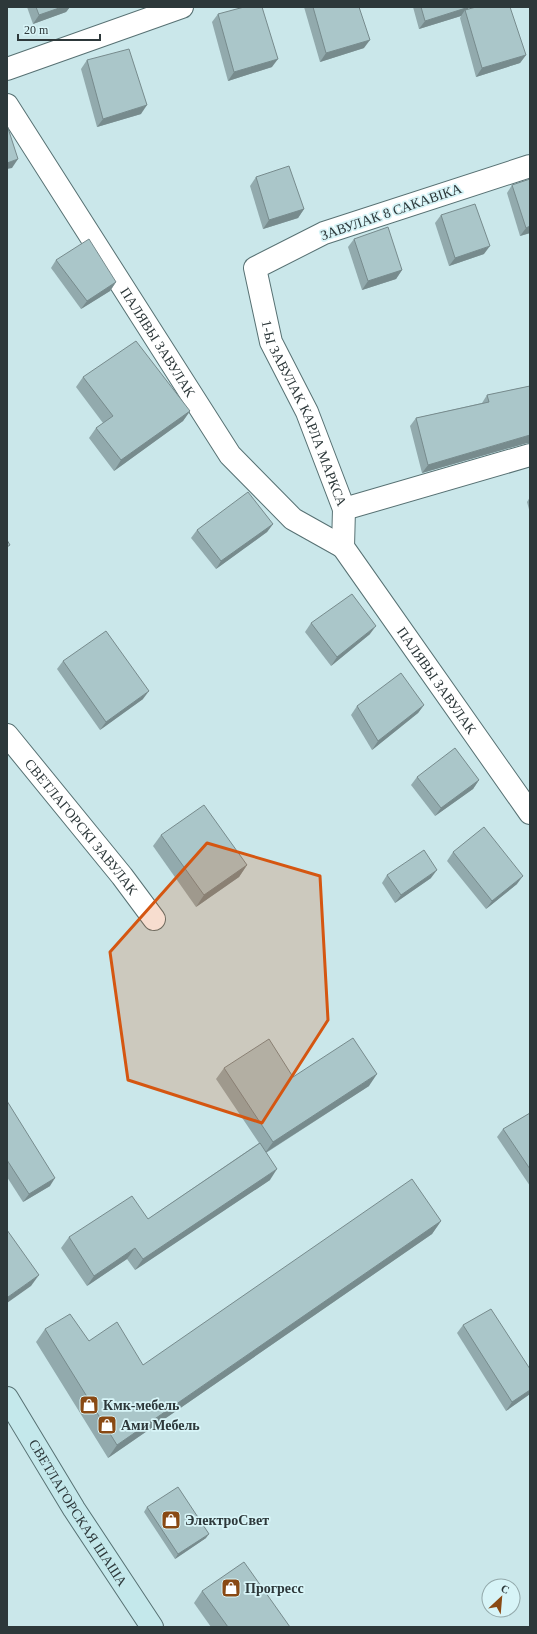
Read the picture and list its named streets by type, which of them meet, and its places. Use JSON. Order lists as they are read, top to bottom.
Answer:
{
  "streets": {
    "main road": ["СВЕТЛАГОРСКАЯ ШАША"],
    "street": [
      "ЗАВУЛАК 8 САКАВІКА",
      "ПАЛЯВЫ ЗАВУЛАК",
      "1-Ы ЗАВУЛАК КАРЛА МАРКСА",
      "СВЕТЛАГОРСКІ ЗАВУЛАК"
    ]
  },
  "crossings": [
    ["ЗАВУЛАК 8 САКАВІКА", "1-Ы ЗАВУЛАК КАРЛА МАРКСА"]
  ],
  "places": {
    "shop": [
      "Кмк-мебель",
      "Ами Мебель",
      "ЭлектроСвет",
      "Прогресс"
    ]
  },
  "scale_bar": "20 m",
  "north": "top right"
}
